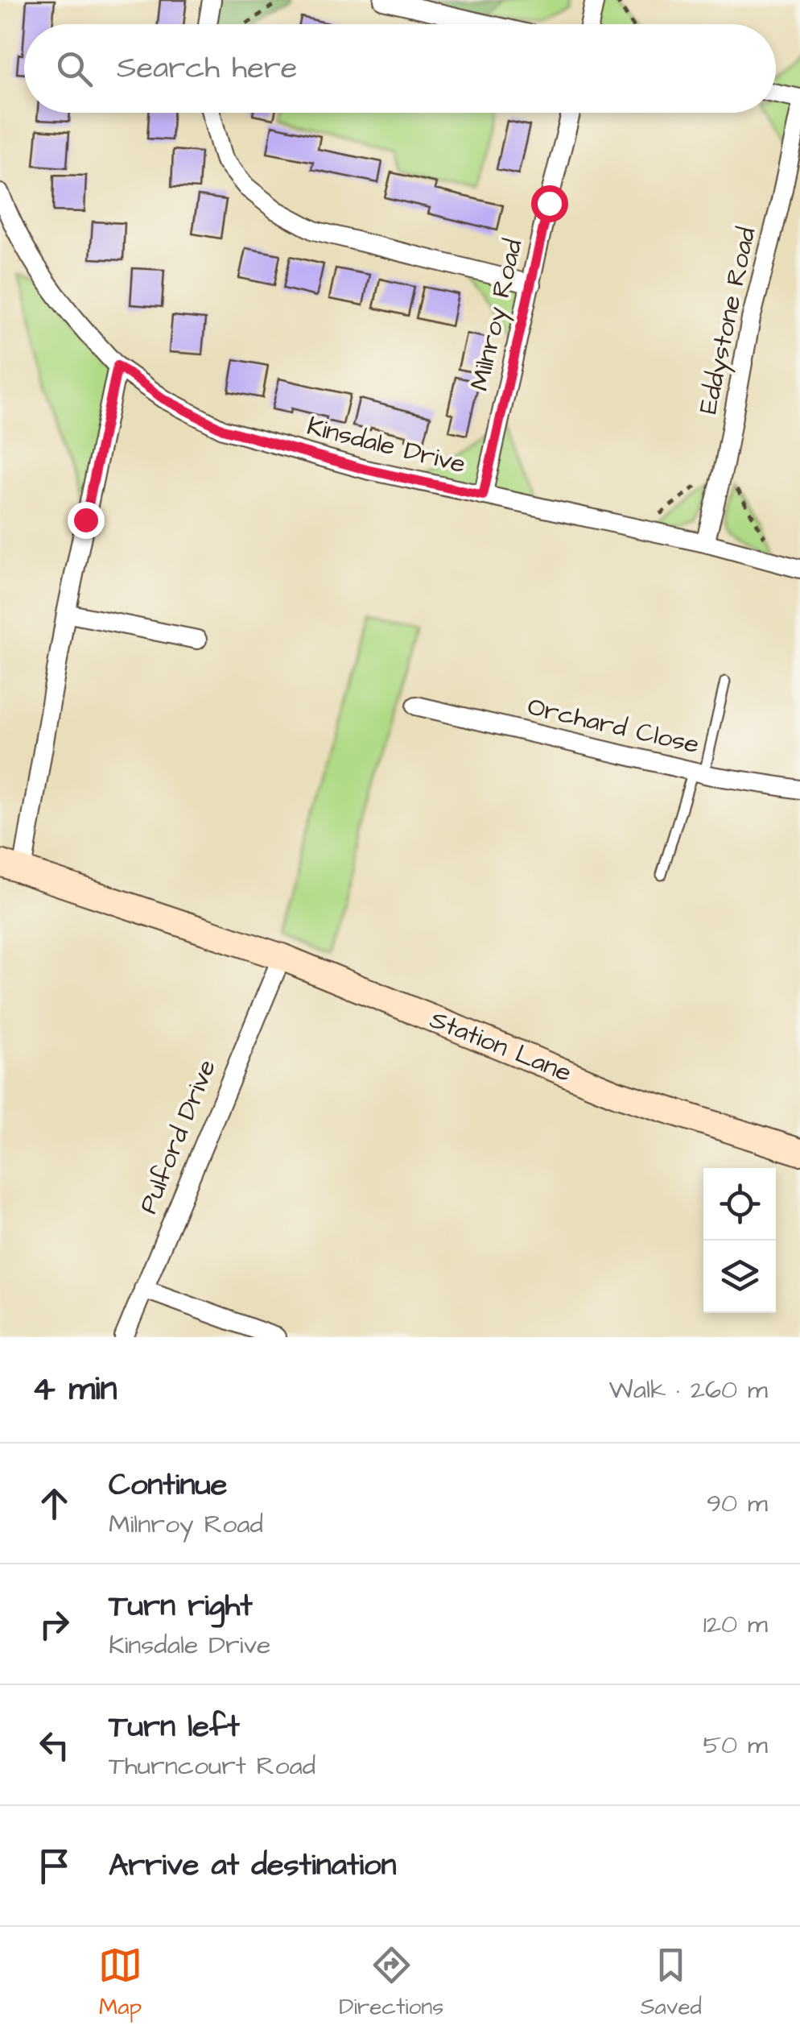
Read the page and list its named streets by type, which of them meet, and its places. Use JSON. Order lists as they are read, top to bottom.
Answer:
{
  "streets": {
    "street": [
      "Milnroy Road",
      "Eddystone Road",
      "Kinsdale Drive",
      "Orchard Close",
      "Station Lane",
      "Pulford Drive"
    ]
  },
  "crossings": [
    ["Milnroy Road", "Kinsdale Drive"],
    ["Eddystone Road", "Kinsdale Drive"],
    ["Station Lane", "Pulford Drive"]
  ],
  "page": {
    "search": "Search here",
    "heading": ["4 min", "Walk · 260 m"],
    "list": [
      ["Continue", "Milnroy Road", "90 m"],
      ["Turn right", "Kinsdale Drive", "120 m"],
      ["Turn left", "Thurncourt Road", "50 m"],
      "Arrive at destination"
    ],
    "nav": ["Map", "Directions", "Saved"]
  }
}
